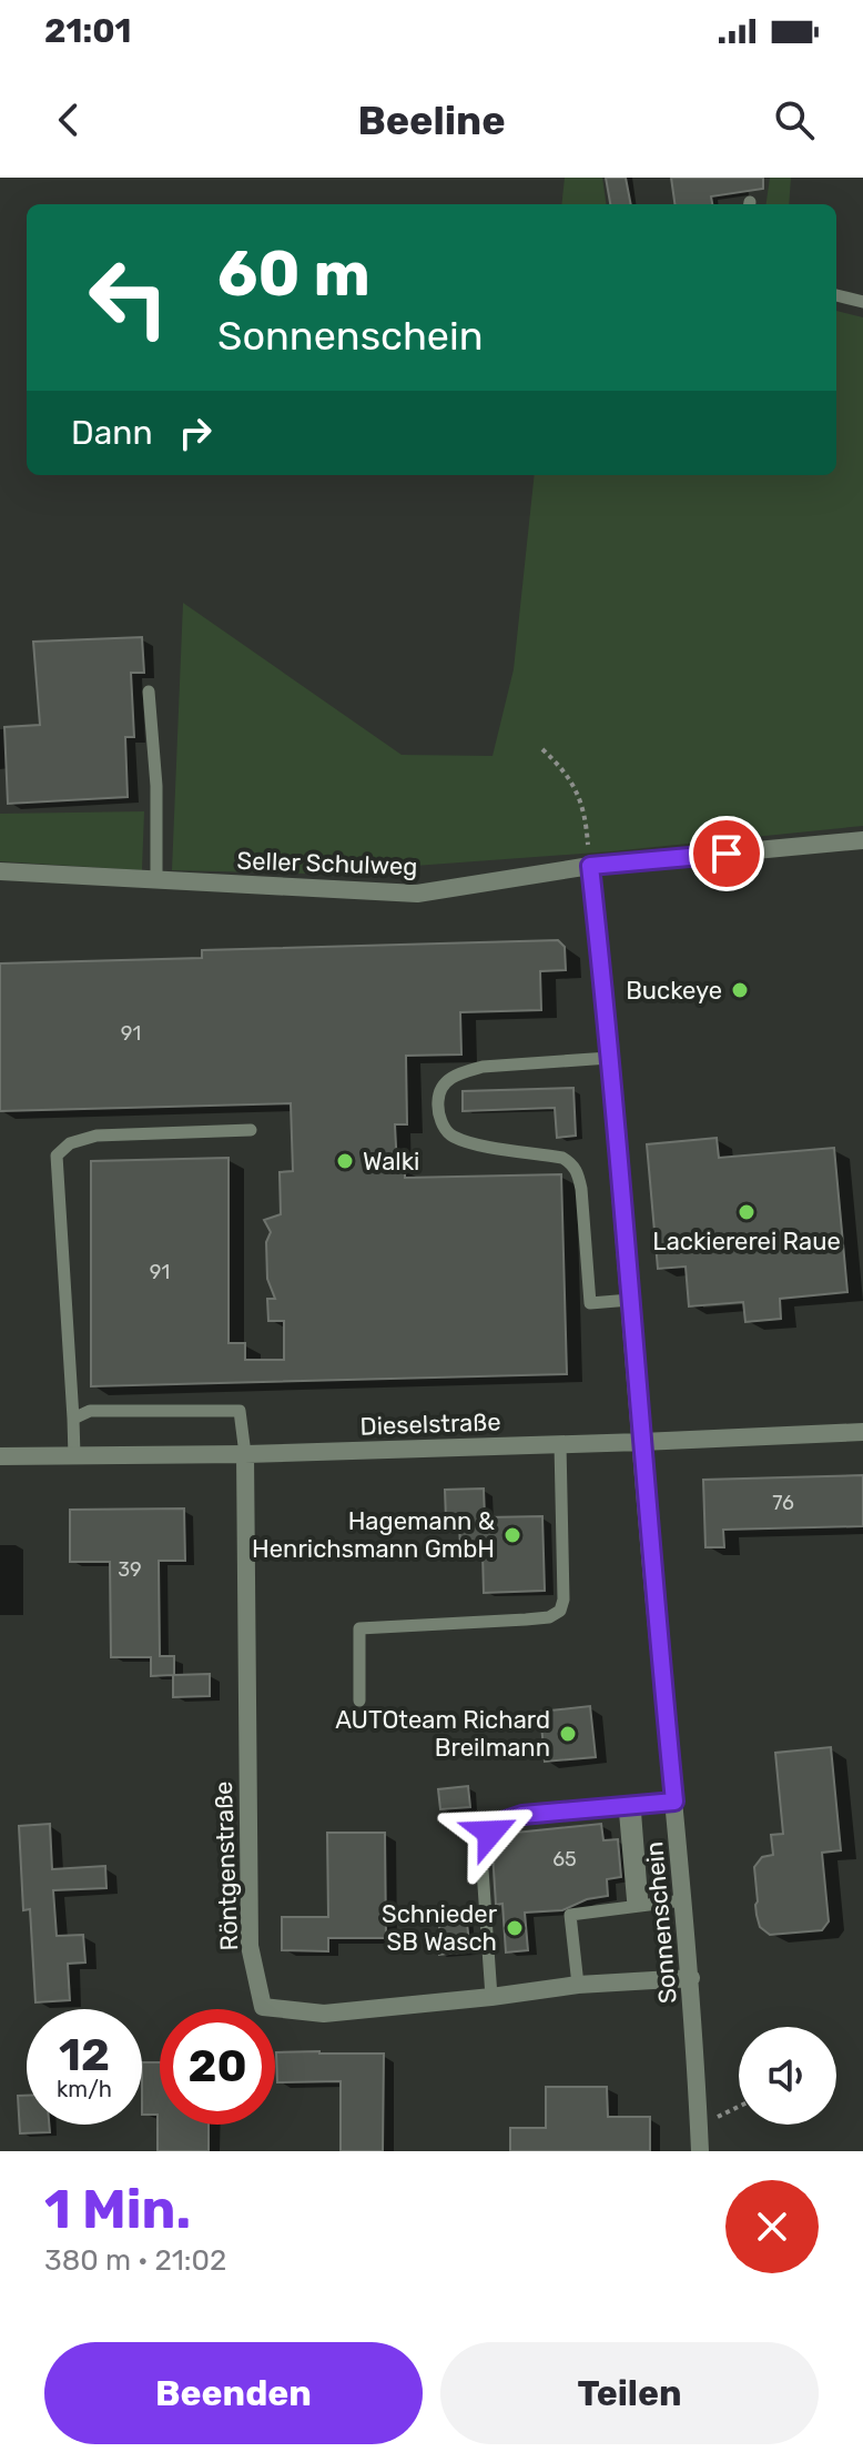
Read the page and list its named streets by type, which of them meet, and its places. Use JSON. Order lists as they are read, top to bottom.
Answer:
{
  "streets": {
    "street": [
      "Seller Schulweg",
      "Dieselstraße",
      "Röntgenstraße",
      "Sonnenschein"
    ]
  },
  "crossings": [
    ["Seller Schulweg", "Sonnenschein"],
    ["Dieselstraße", "Röntgenstraße"],
    ["Dieselstraße", "Sonnenschein"],
    ["Röntgenstraße", "Sonnenschein"]
  ],
  "places": [
    "Buckeye",
    "Walki",
    "Lackiererei Raue",
    "Hagemann & Henrichsmann GmbH",
    "AUTOteam Richard Breilmann",
    "Schnieder SB Wasch"
  ],
  "house_numbers": [
    "91",
    "91",
    "76",
    "39",
    "65"
  ],
  "page": {
    "status": "21:01",
    "header": "Beeline",
    "turn": ["60 m", "Sonnenschein"],
    "then": "Dann",
    "speed": "12 km/h",
    "limit": "20",
    "heading": ["1 Min.", "380 m · 21:02"],
    "buttons": ["Beenden", "Teilen"]
  }
}
